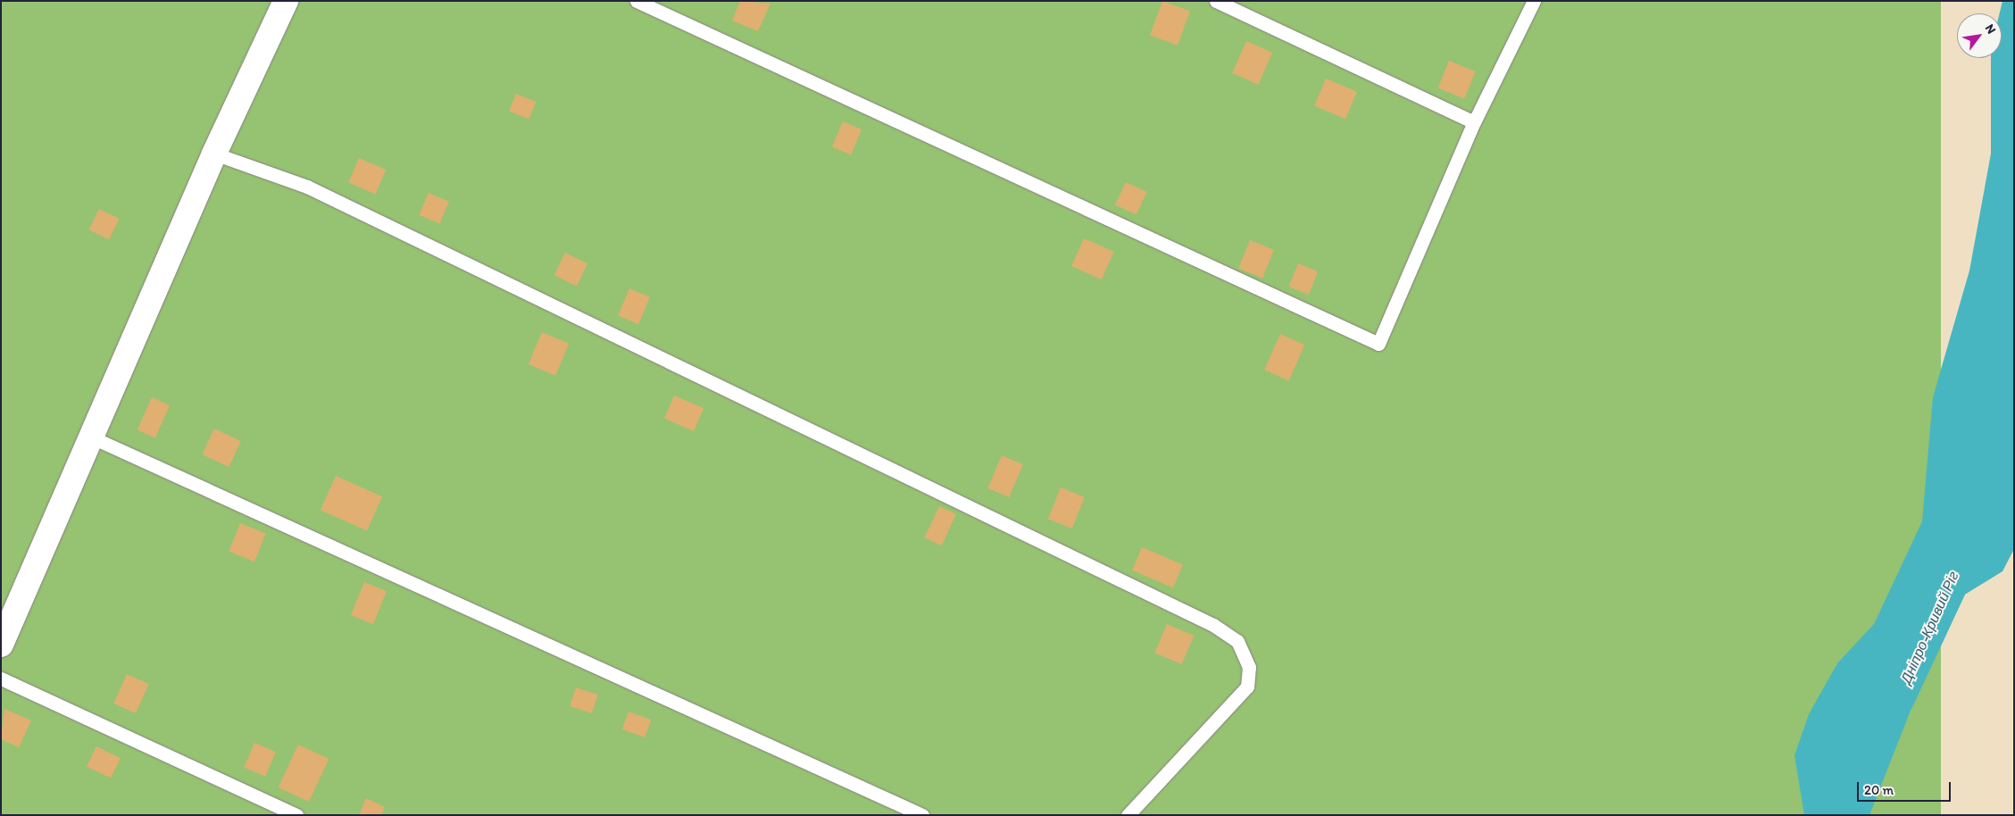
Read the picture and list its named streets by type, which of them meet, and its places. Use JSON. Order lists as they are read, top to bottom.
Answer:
{
  "water": ["Дніпро-Кривий Ріг"],
  "scale_bar": "20 m",
  "north": "top right"
}
